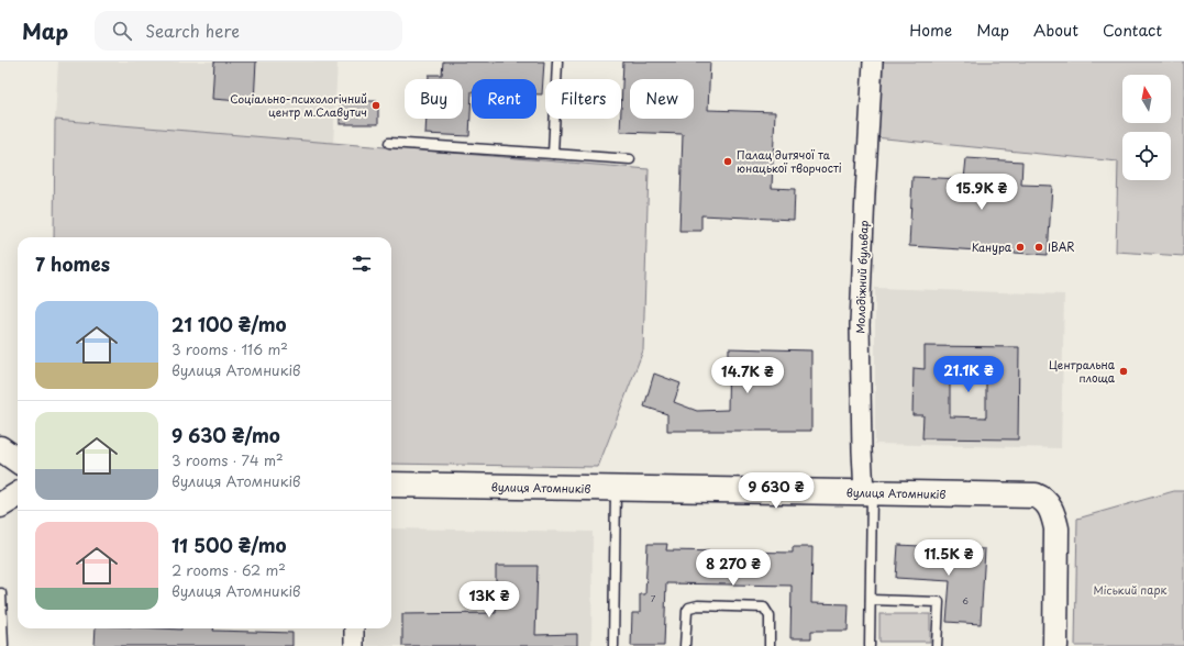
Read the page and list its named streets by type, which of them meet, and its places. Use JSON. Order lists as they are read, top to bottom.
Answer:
{
  "streets": {
    "street": ["Молодіжний бульвар", "вулиця Атомників"]
  },
  "crossings": [
    ["Молодіжний бульвар", "вулиця Атомників"]
  ],
  "parks": ["Міський парк"],
  "places": [
    "Соціально-психологічний центр м.Славутич",
    "Палац дитячої та юнацької творчості",
    "Канура",
    "IBAR",
    "Центральна площа"
  ],
  "house_numbers": ["7", "6"],
  "north": "top",
  "page": {
    "header": "Map",
    "search": "Search here",
    "nav": [
      "Home",
      "Map",
      "About",
      "Contact"
    ],
    "chip": [
      "Buy",
      "Rent",
      "Filters",
      "New"
    ],
    "price": [
      "15.9K ₴",
      "21.1K ₴",
      "14.7K ₴",
      "9 630 ₴",
      "11.5K ₴",
      "8 270 ₴",
      "13K ₴"
    ],
    "heading": "7 homes",
    "list": [
      {
        "name": "21 100 ₴/mo",
        "note": "3 rooms · 116 m² · вулиця Атомників"
      },
      {
        "name": "9 630 ₴/mo",
        "note": "3 rooms · 74 m² · вулиця Атомників"
      },
      {
        "name": "11 500 ₴/mo",
        "note": "2 rooms · 62 m² · вулиця Атомників"
      }
    ]
  }
}
